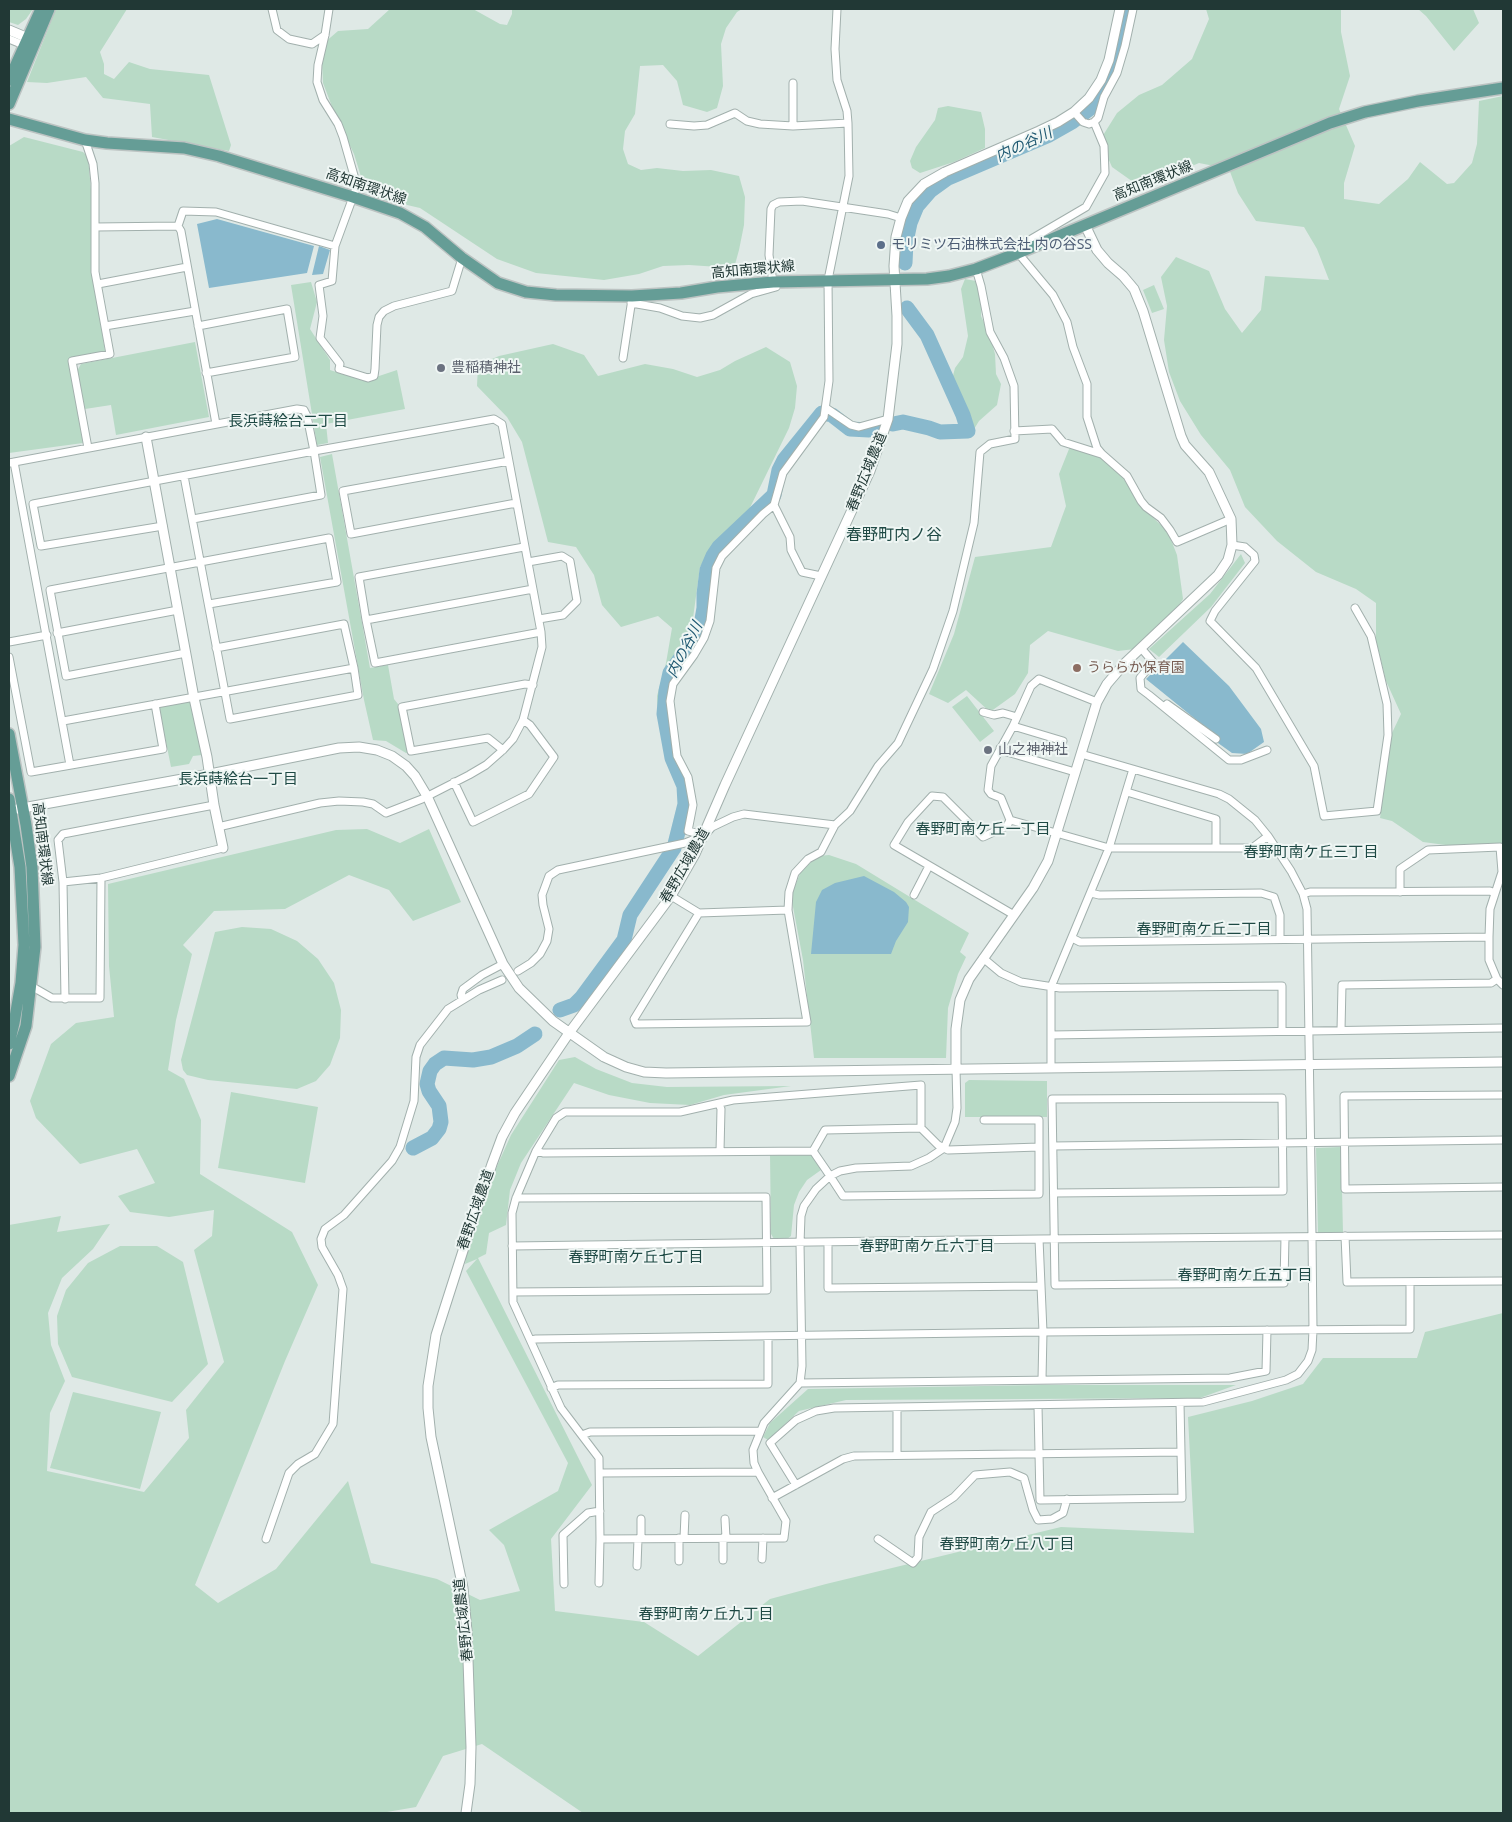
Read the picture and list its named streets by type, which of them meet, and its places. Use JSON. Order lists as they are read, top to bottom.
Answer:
{
  "streets": {
    "main road": ["高知南環状線"],
    "street": ["春野広域農道"]
  },
  "crossings": [
    ["高知南環状線", "春野広域農道"]
  ],
  "districts": [
    "長浜蒔絵台二丁目",
    "春野町内ノ谷",
    "長浜蒔絵台一丁目",
    "春野町南ケ丘一丁目",
    "春野町南ケ丘三丁目",
    "春野町南ケ丘二丁目",
    "春野町南ケ丘六丁目",
    "春野町南ケ丘七丁目",
    "春野町南ケ丘五丁目",
    "春野町南ケ丘八丁目",
    "春野町南ケ丘九丁目"
  ],
  "water": ["内の谷川"],
  "places": [
    "モリミツ石油株式会社 内の谷SS",
    "豊稲積神社",
    "うららか保育園",
    "山之神神社"
  ]
}
